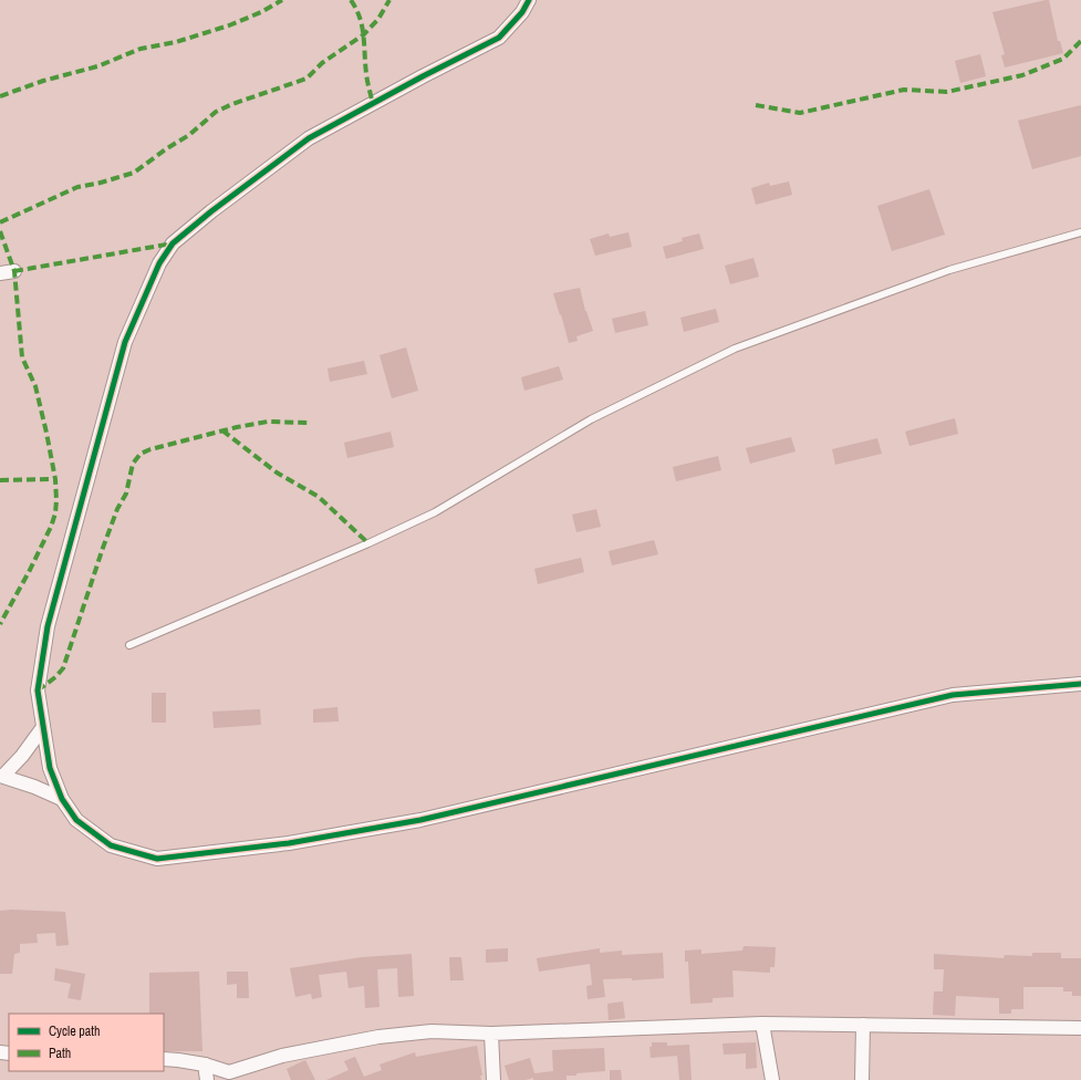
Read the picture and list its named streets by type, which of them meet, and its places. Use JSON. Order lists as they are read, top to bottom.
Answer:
{
  "legend": ["Cycle path", "Path"]
}
